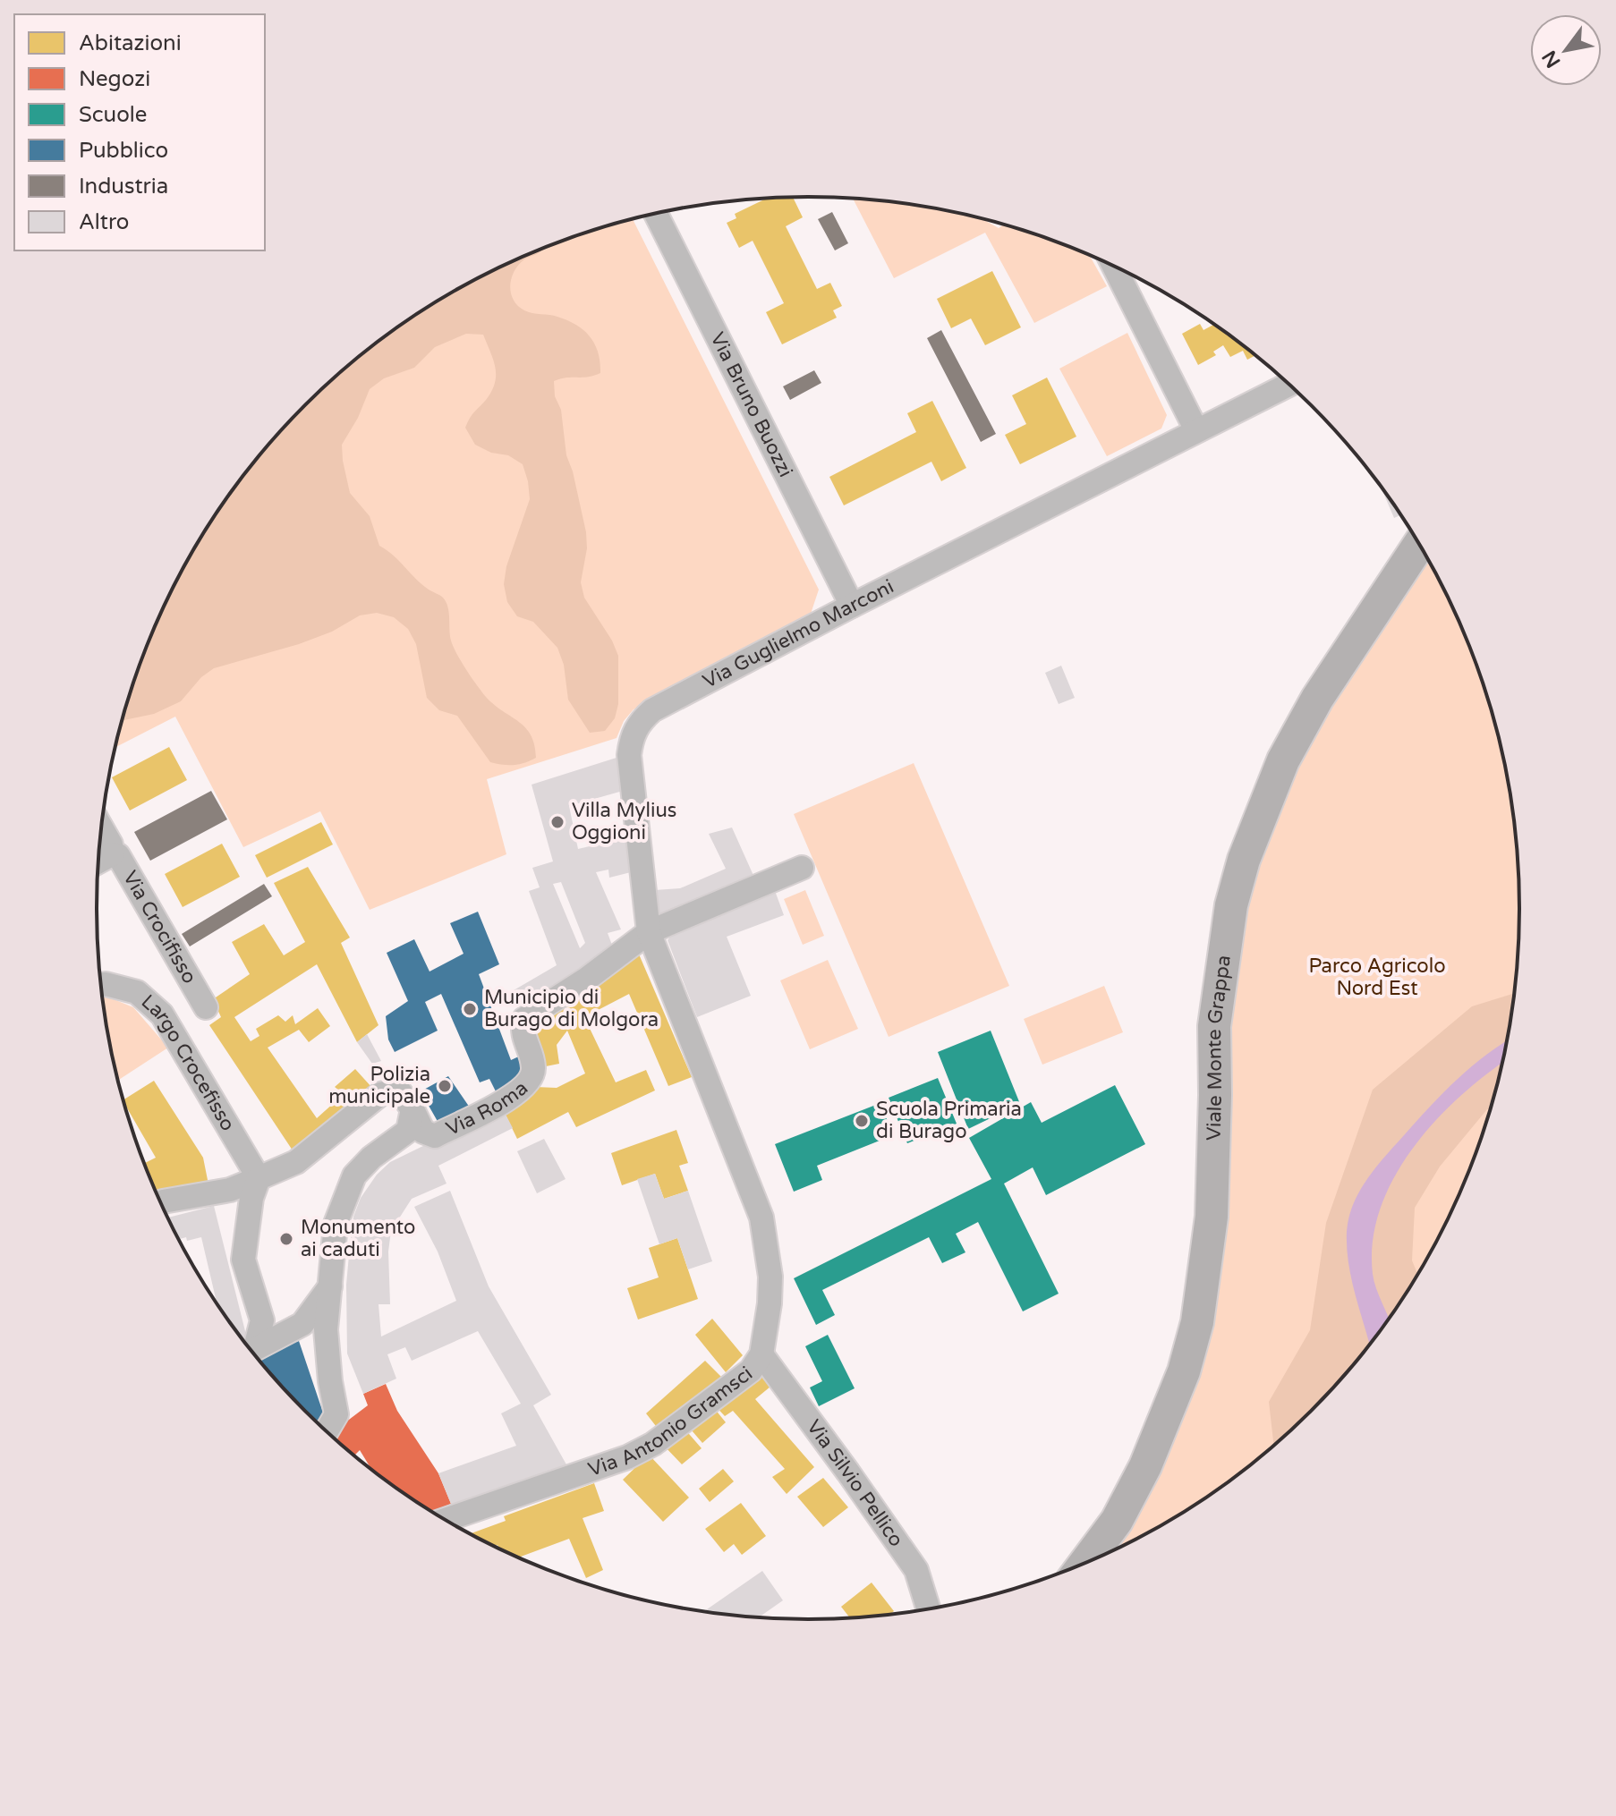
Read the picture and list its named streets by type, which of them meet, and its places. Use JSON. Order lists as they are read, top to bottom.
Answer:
{
  "streets": {
    "street": [
      "Via Bruno Buozzi",
      "Via Guglielmo Marconi",
      "Via Crocifisso",
      "Viale Monte Grappa",
      "Largo Crocefisso",
      "Via Roma",
      "Via Antonio Gramsci",
      "Via Silvio Pellico"
    ]
  },
  "crossings": [
    ["Via Bruno Buozzi", "Via Guglielmo Marconi"],
    ["Via Guglielmo Marconi", "Via Roma"],
    ["Via Guglielmo Marconi", "Via Antonio Gramsci"],
    ["Via Roma", "Via Antonio Gramsci"],
    ["Via Antonio Gramsci", "Via Silvio Pellico"]
  ],
  "parks": ["Parco Agricolo Nord Est"],
  "places": [
    "Villa Mylius Oggioni",
    "Municipio di Burago di Molgora",
    "Polizia municipale",
    "Scuola Primaria di Burago",
    "Monumento ai caduti"
  ],
  "legend": [
    "Abitazioni",
    "Negozi",
    "Scuole",
    "Pubblico",
    "Industria",
    "Altro"
  ],
  "north": "bottom left"
}
